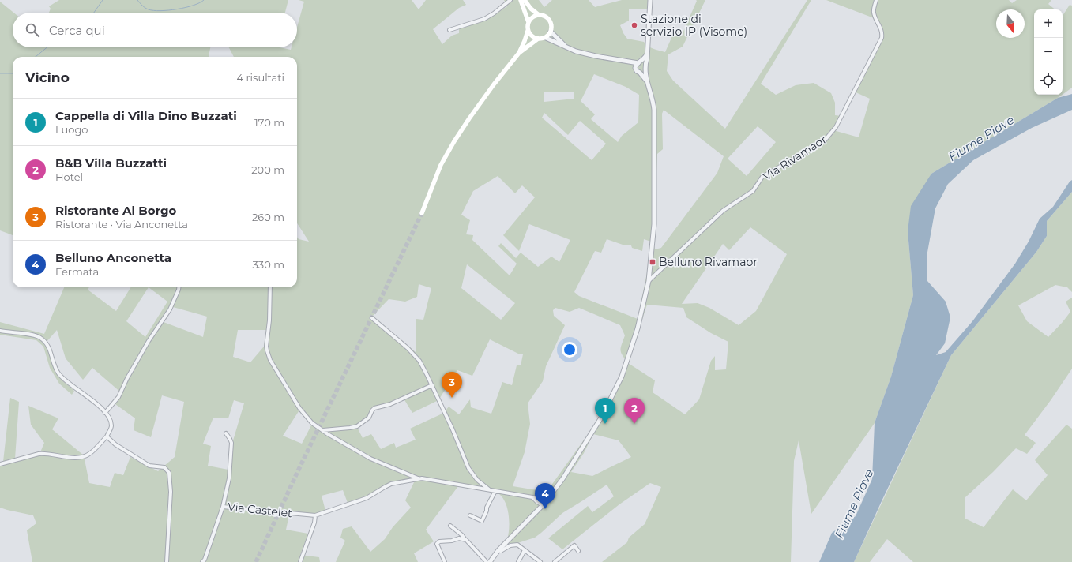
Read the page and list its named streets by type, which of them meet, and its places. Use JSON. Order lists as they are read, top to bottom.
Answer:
{
  "streets": {
    "street": ["Via Rivamaor", "Via Castelet"]
  },
  "water": ["Fiume Piave"],
  "places": {
    "other": ["Stazione di servizio IP (Visome)"],
    "transit": ["Belluno Rivamaor"]
  },
  "north": "bottom",
  "page": {
    "map_buttons": ["+", "−"],
    "search": "Cerca qui",
    "heading": ["Vicino", "4 risultati"],
    "list": [
      {
        "mark": "1",
        "name": "Cappella di Villa Dino Buzzati",
        "note": "Luogo",
        "value": "170 m"
      },
      {
        "mark": "2",
        "name": "B&B Villa Buzzatti",
        "note": "Hotel",
        "value": "200 m"
      },
      {
        "mark": "3",
        "name": "Ristorante Al Borgo",
        "note": "Ristorante · Via Anconetta",
        "value": "260 m"
      },
      {
        "mark": "4",
        "name": "Belluno Anconetta",
        "note": "Fermata",
        "value": "330 m"
      }
    ],
    "pins": [
      "3",
      "1",
      "2",
      "4"
    ]
  }
}
